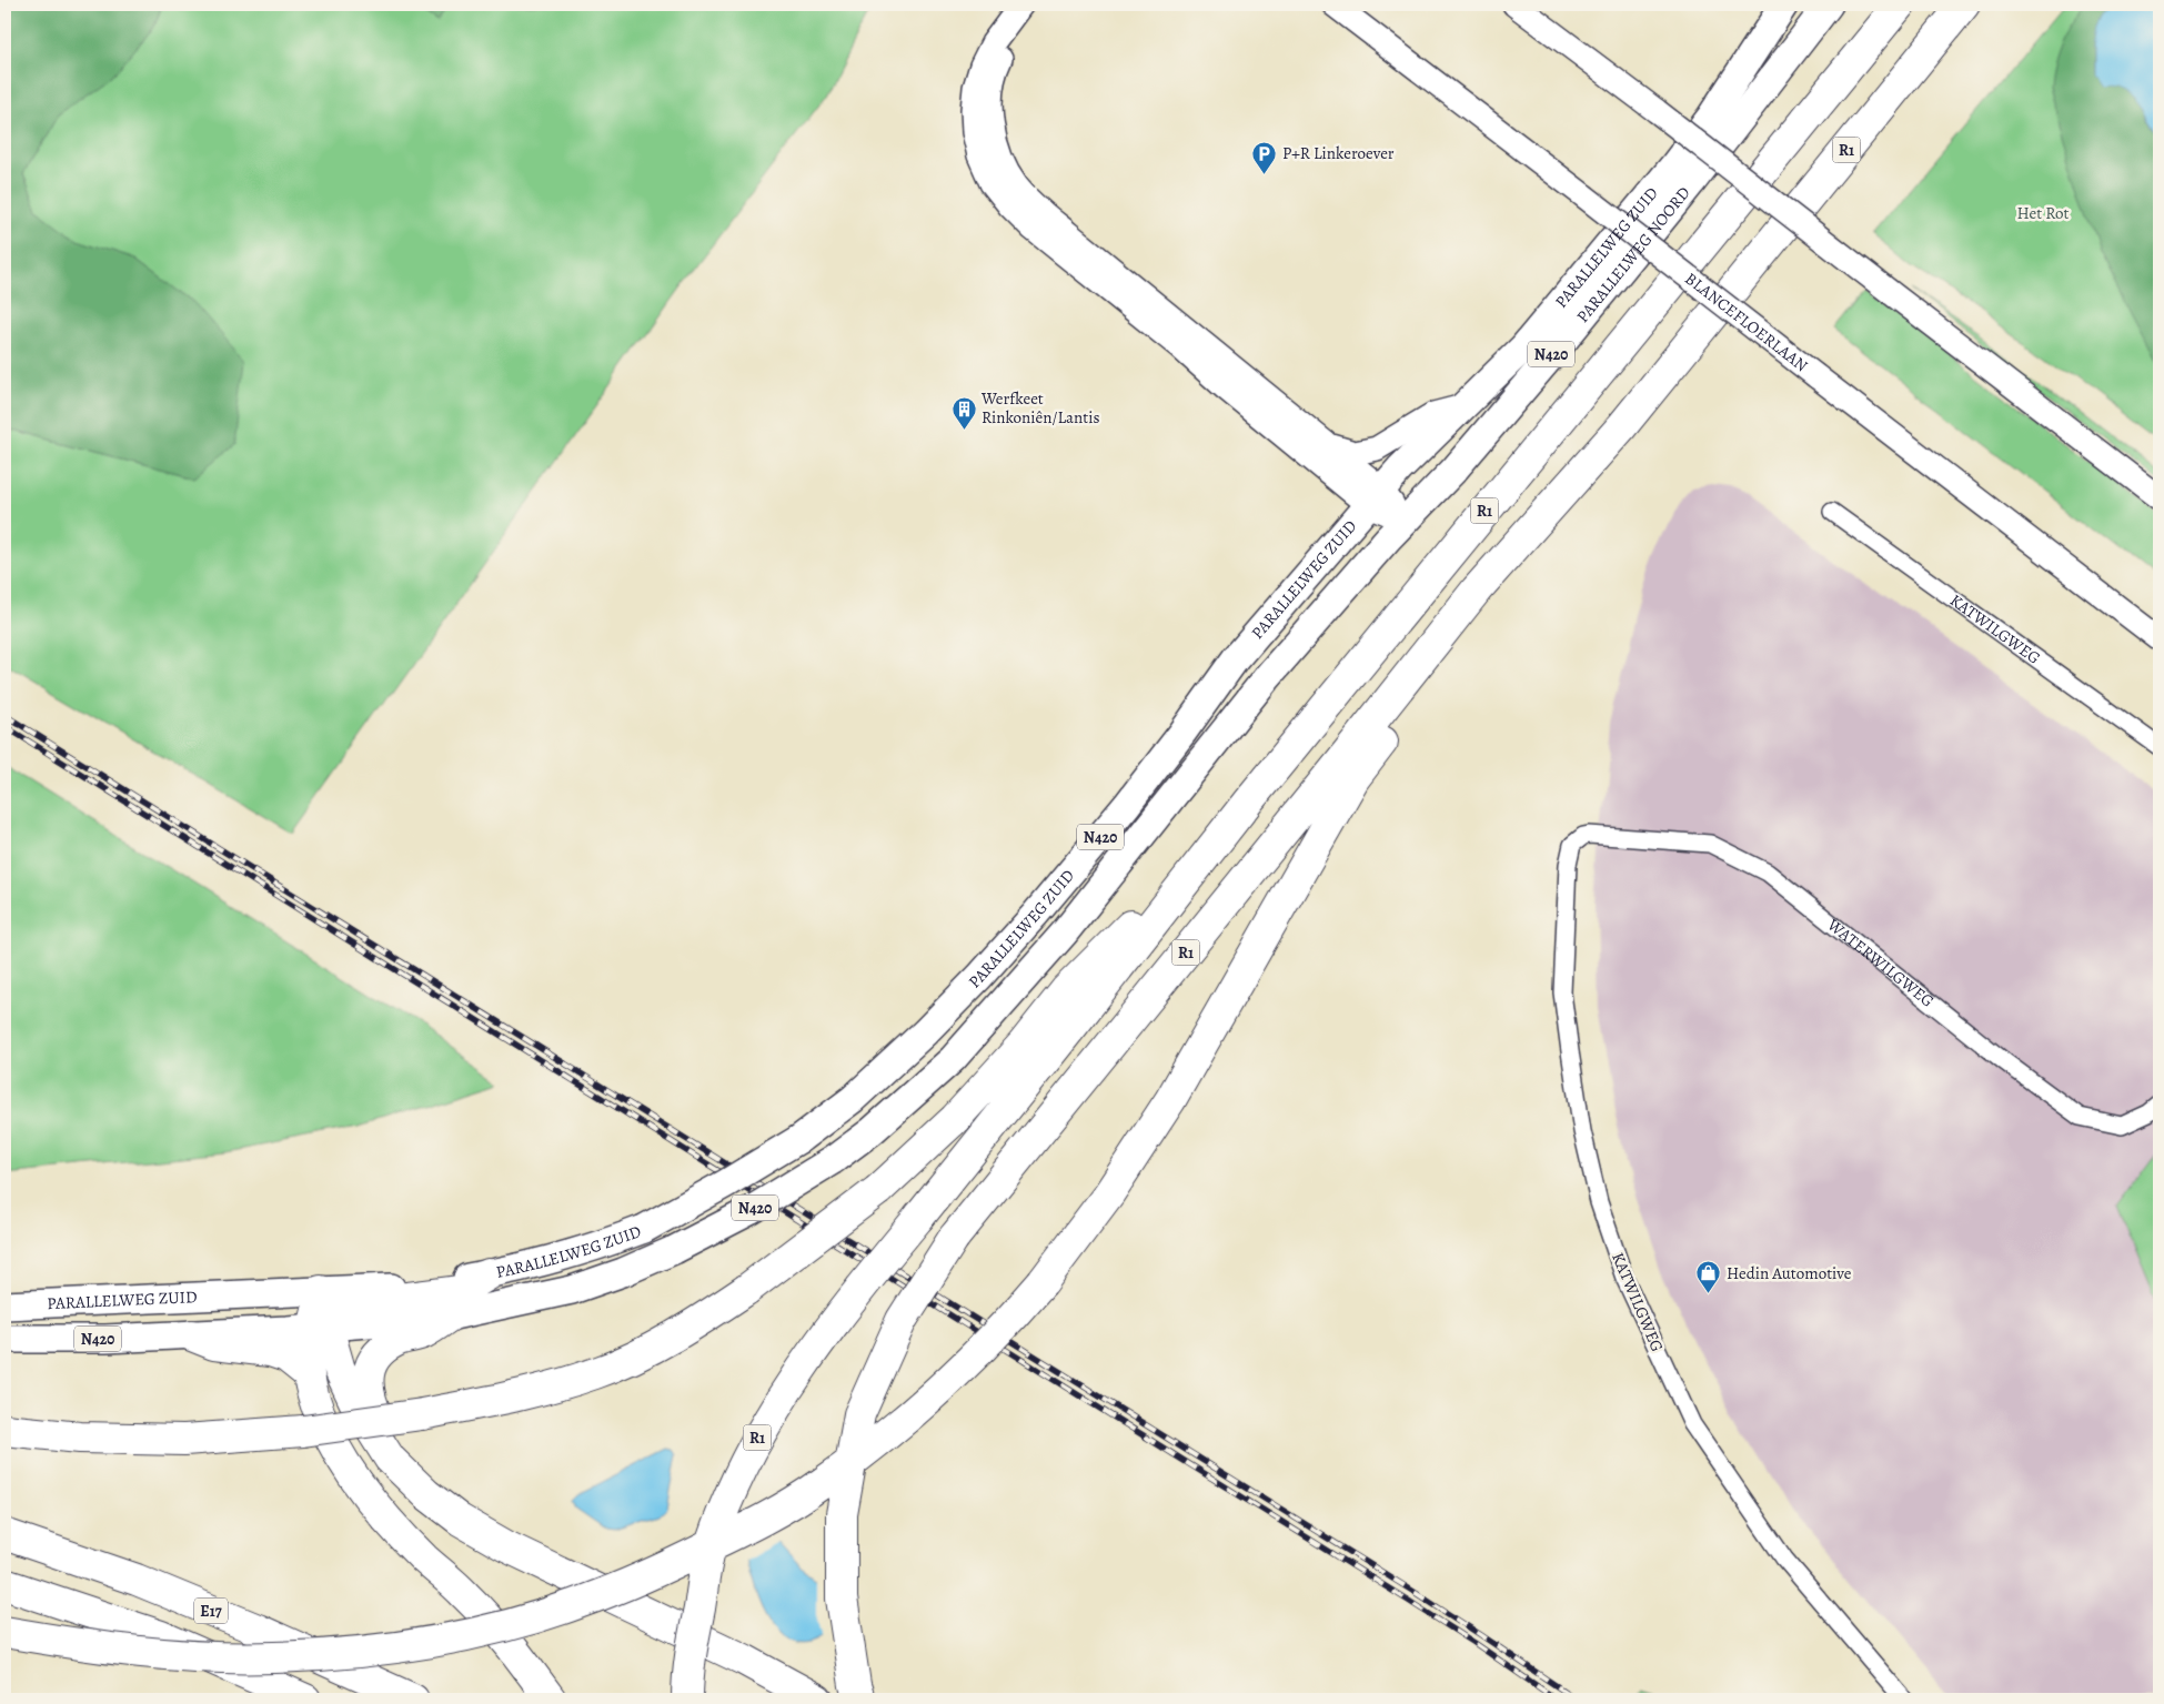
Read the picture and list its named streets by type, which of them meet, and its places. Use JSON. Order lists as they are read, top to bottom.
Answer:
{
  "streets": {
    "highway": [
      "R1",
      "PARALLELWEG ZUID",
      "PARALLELWEG NOORD",
      "N420",
      "E17"
    ],
    "main road": ["BLANCEFLOERLAAN"],
    "street": ["KATWILGWEG", "WATERWILGWEG"]
  },
  "crossings": [
    ["PARALLELWEG ZUID", "PARALLELWEG NOORD"],
    ["KATWILGWEG", "WATERWILGWEG"]
  ],
  "parks": ["Het Rot"],
  "places": {
    "parking": ["P+R Linkeroever"],
    "building": ["Werfkeet Rinkoniên/Lantis"],
    "shop": ["Hedin Automotive"]
  }
}
